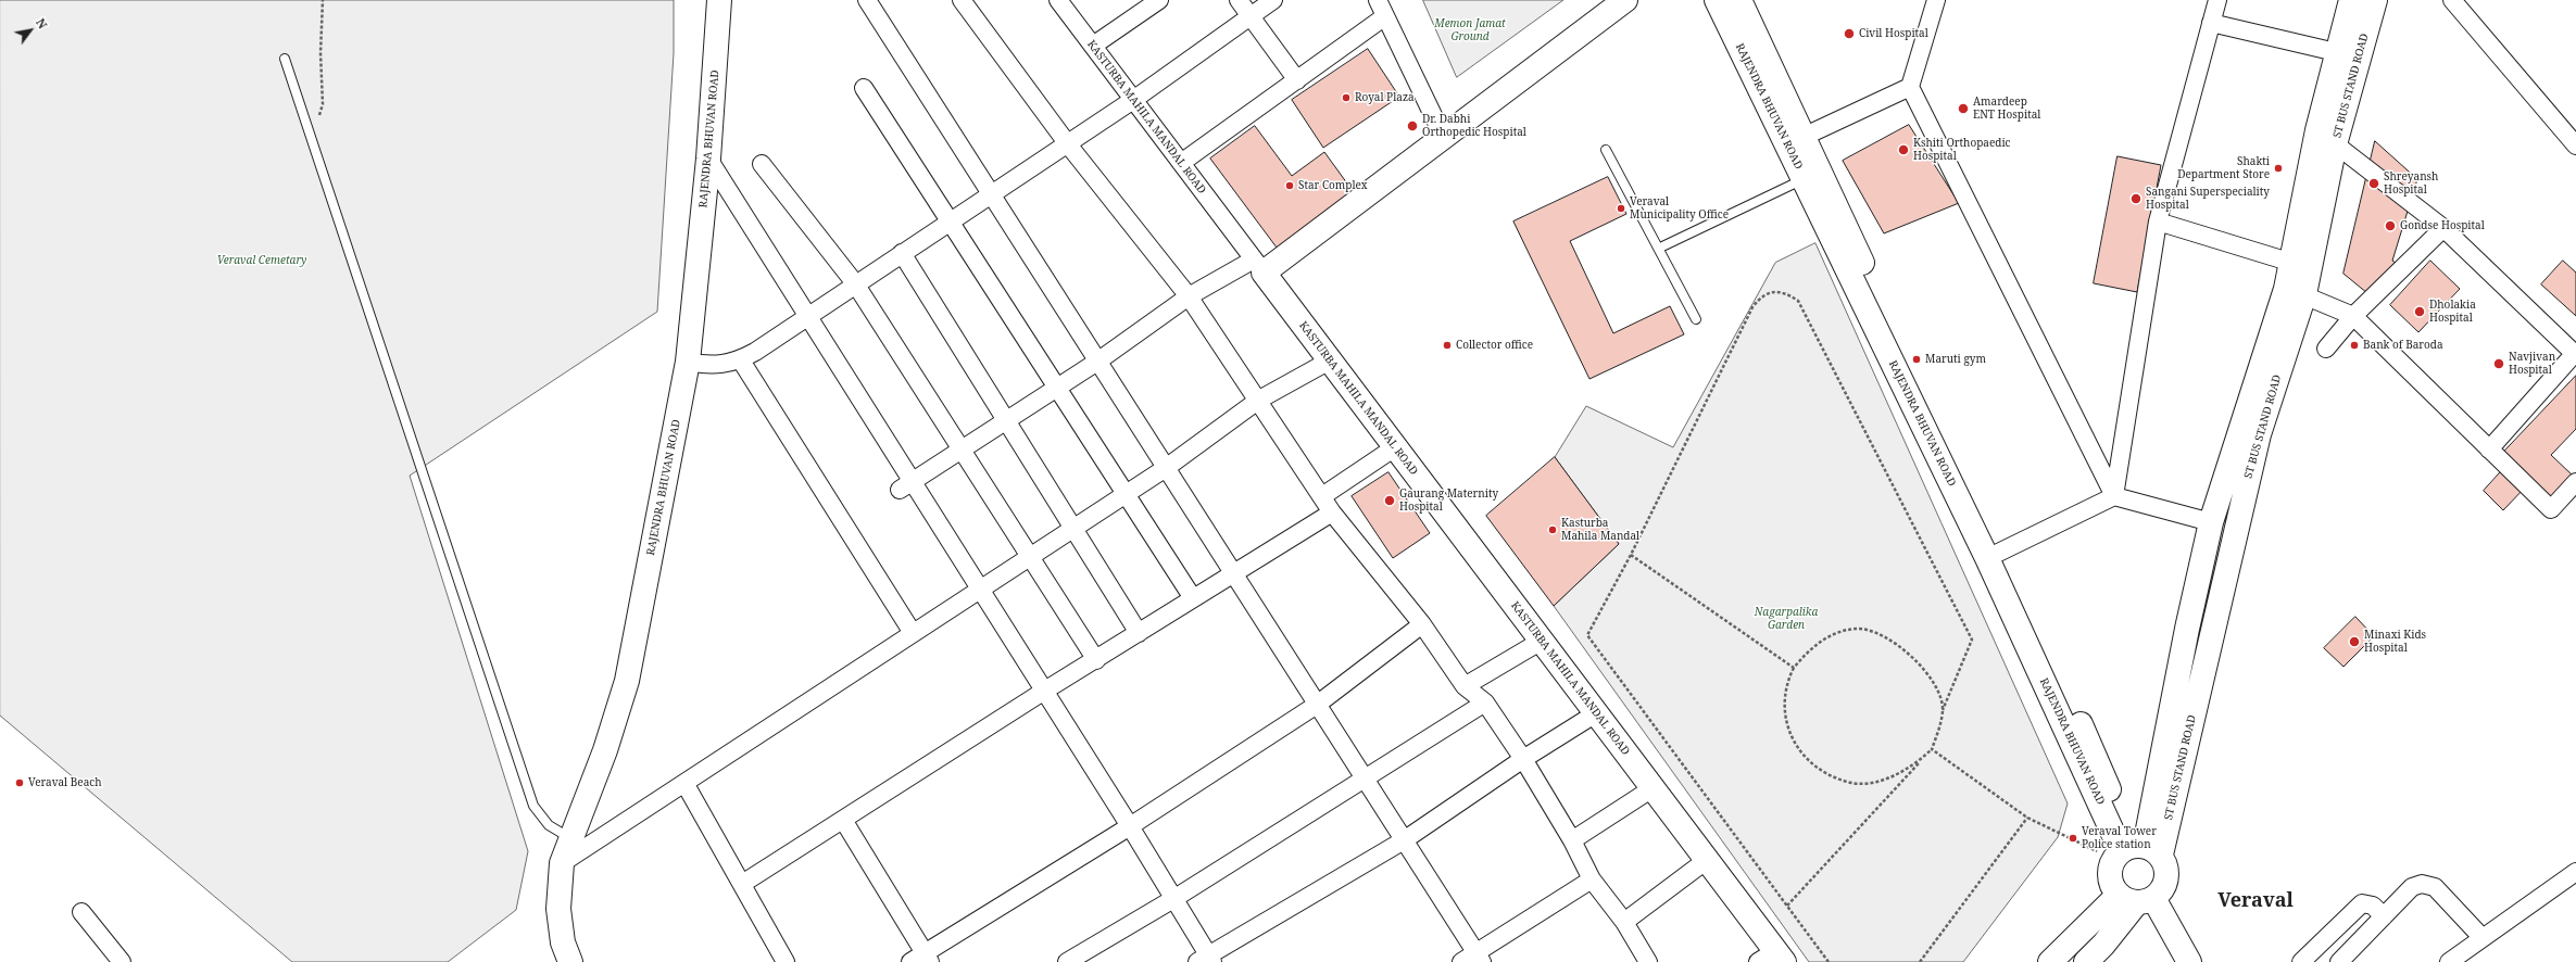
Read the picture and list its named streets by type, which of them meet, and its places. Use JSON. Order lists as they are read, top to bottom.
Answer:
{
  "streets": {
    "street": ["ST BUS STAND ROAD", "RAJENDRA BHUVAN ROAD", "KASTURBA MAHILA MANDAL ROAD"]
  },
  "crossings": [
    ["ST BUS STAND ROAD", "RAJENDRA BHUVAN ROAD"]
  ],
  "districts": ["Veraval"],
  "parks": ["Memon Jamat Ground", "Veraval Cemetary", "Nagarpalika Garden"],
  "places": [
    "Civil Hospital",
    "Royal Plaza",
    "Amardeep ENT Hospital",
    "Dr. Dabhi Orthopedic Hospital",
    "Kshiti Orthopaedic Hospital",
    "Shakti Department Store",
    "Shreyansh Hospital",
    "Star Complex",
    "Sangani Superspeciality Hospital",
    "Veraval Municipality Office",
    "Gondse Hospital",
    "Dholakia Hospital",
    "Collector office",
    "Bank of Baroda",
    "Maruti gym",
    "Navjivan Hospital",
    "Gaurang Maternity Hospital",
    "Kasturba Mahila Mandal",
    "Minaxi Kids Hospital",
    "Veraval Beach",
    "Veraval Tower Police station"
  ],
  "north": "top right"
}
